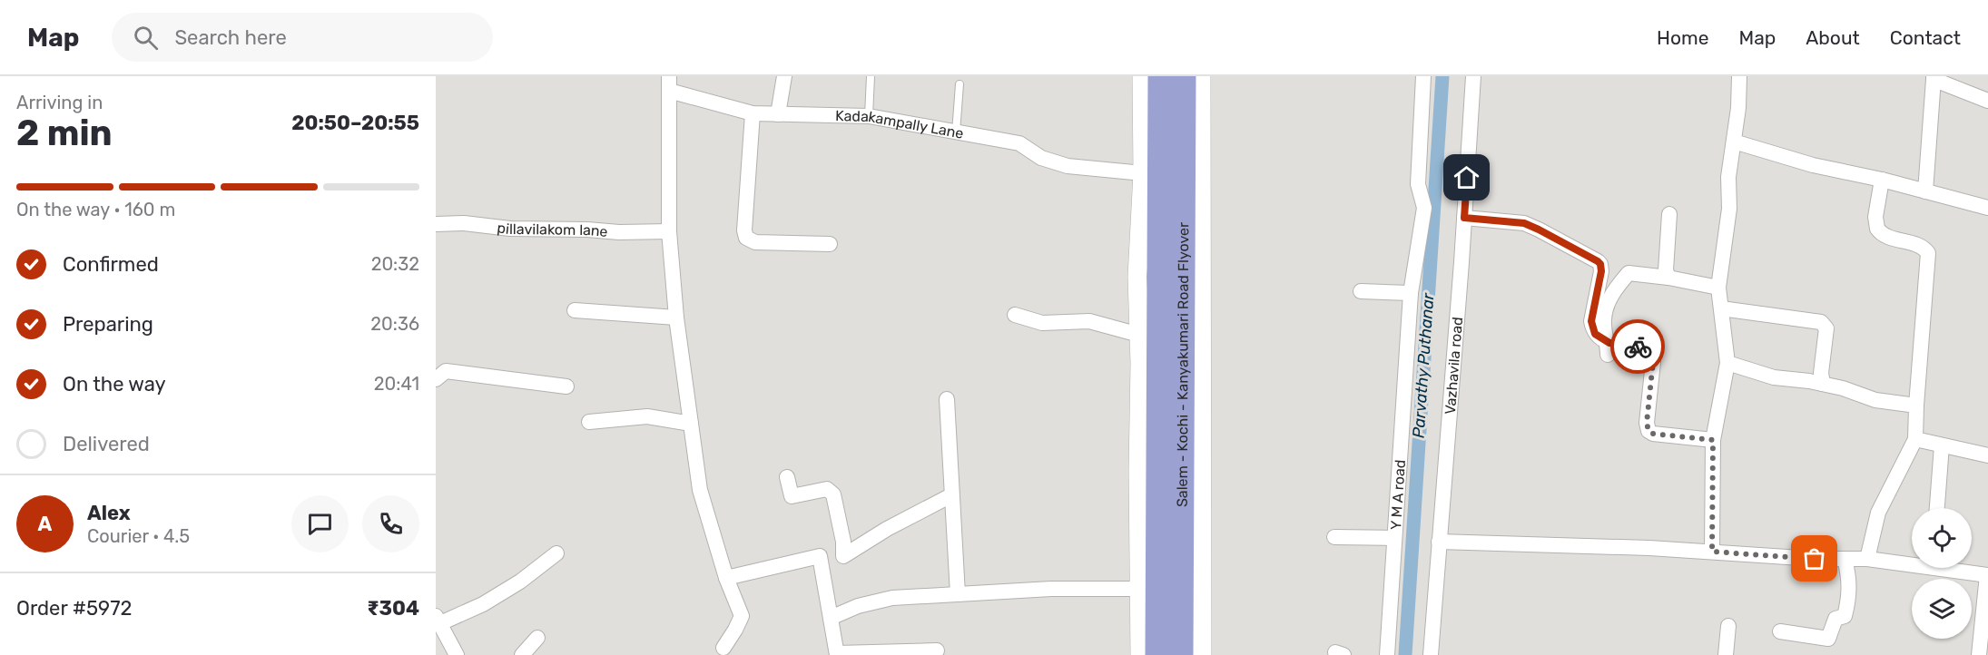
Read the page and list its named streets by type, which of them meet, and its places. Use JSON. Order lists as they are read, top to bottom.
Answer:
{
  "streets": {
    "highway": ["Salem - Kochi - Kanyakumari Road Flyover"],
    "street": [
      "Kadakampally Lane",
      "pillavilakom lane",
      "Vazhavila road",
      "Y M A road"
    ]
  },
  "water": ["Parvathy Puthanar"],
  "page": {
    "header": "Map",
    "search": "Search here",
    "nav": [
      "Home",
      "Map",
      "About",
      "Contact"
    ],
    "heading": ["2 min", "Arriving in", "20:50–20:55"],
    "panel": [
      "Alex",
      "Courier · 4.5",
      "Order #5972",
      "₹304"
    ],
    "bar": "On the way · 160 m",
    "list": [
      ["Confirmed", "20:32"],
      ["Preparing", "20:36"],
      ["On the way", "20:41"],
      "Delivered"
    ],
    "round": "A"
  }
}
